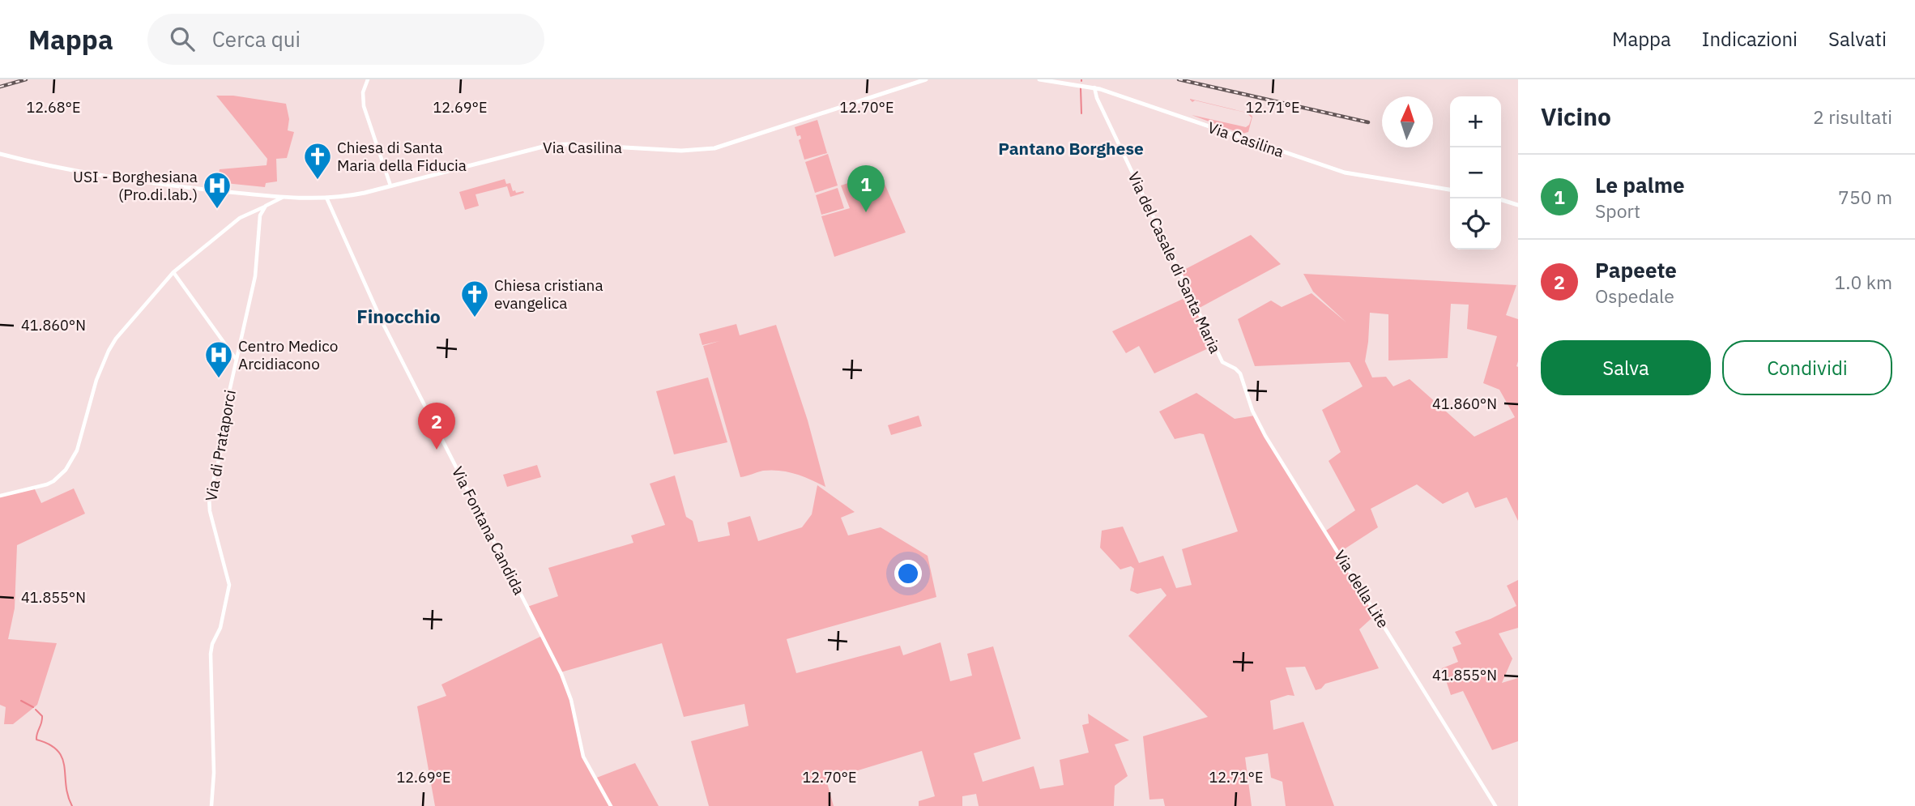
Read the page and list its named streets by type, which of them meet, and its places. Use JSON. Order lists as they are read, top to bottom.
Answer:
{
  "streets": {
    "main road": ["Via Casilina"],
    "street": [
      "Via del Casale di Santa Maria",
      "Via di Prataporci",
      "Via Fontana Candida",
      "Via della Lite"
    ]
  },
  "crossings": [
    ["Via Casilina", "Via del Casale di Santa Maria"],
    ["Via Casilina", "Via Fontana Candida"],
    ["Via del Casale di Santa Maria", "Via della Lite"]
  ],
  "districts": ["Pantano Borghese", "Finocchio"],
  "places": {
    "church": ["Chiesa di Santa Maria della Fiducia", "Chiesa cristiana evangelica"],
    "hospital": ["USI - Borghesiana (Pro.di.lab.)", "Centro Medico Arcidiacono"]
  },
  "north": "top",
  "page": {
    "header": "Mappa",
    "search": "Cerca qui",
    "nav": ["Mappa", "Indicazioni", "Salvati"],
    "heading": ["Vicino", "2 risultati"],
    "map_buttons": ["+", "−"],
    "list": [
      {
        "mark": "1",
        "name": "Le palme",
        "note": "Sport",
        "value": "750 m"
      },
      {
        "mark": "2",
        "name": "Papeete",
        "note": "Ospedale",
        "value": "1.0 km"
      }
    ],
    "pins": ["1", "2"],
    "buttons": ["Salva", "Condividi"]
  },
  "coordinates": [
    "12.68°E",
    "12.69°E",
    "12.70°E",
    "12.71°E",
    "41.860°N",
    "41.855°N"
  ]
}
